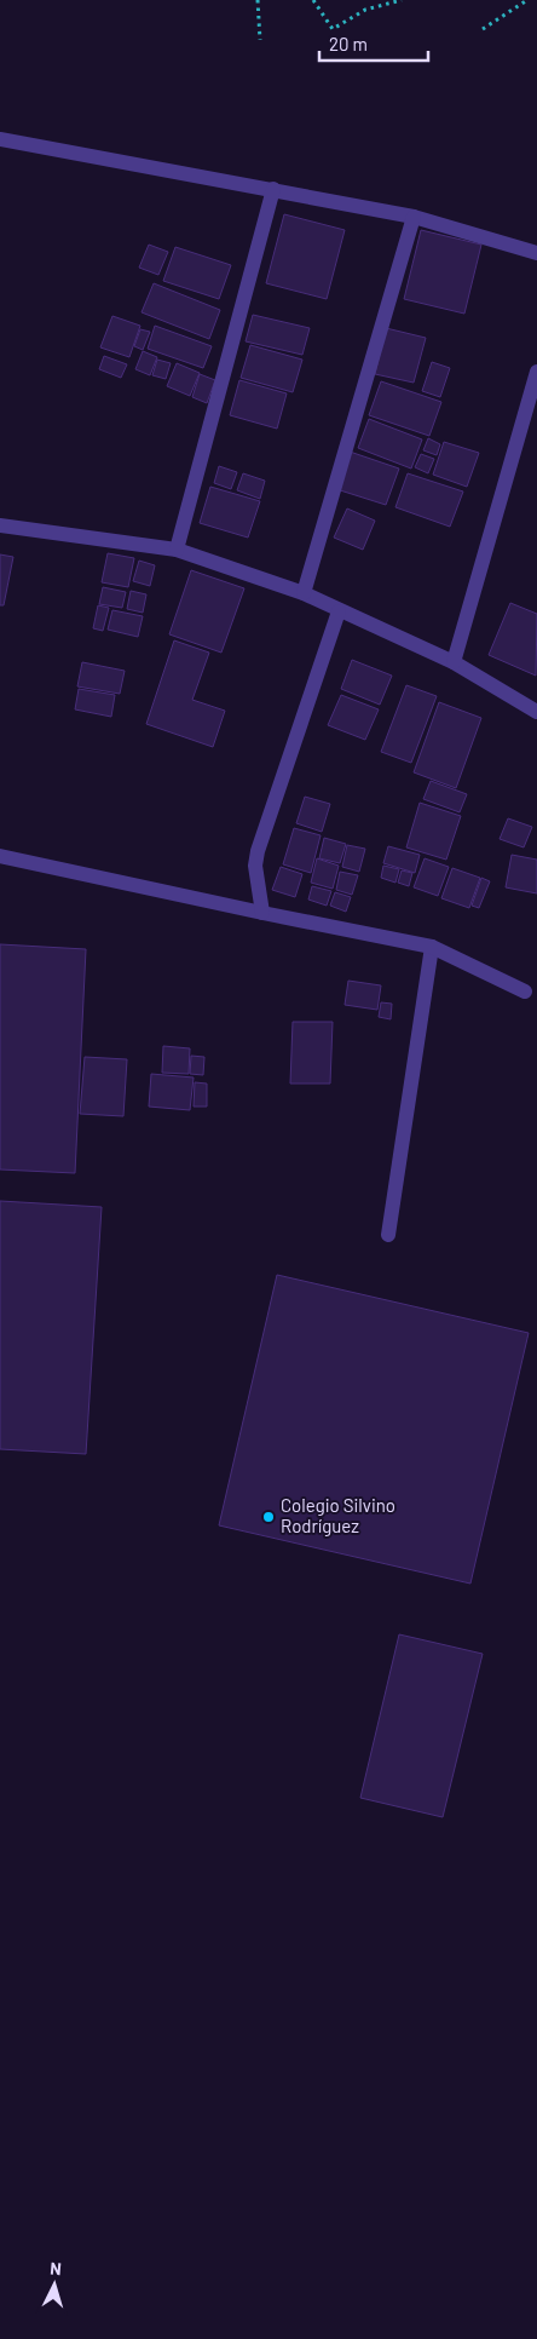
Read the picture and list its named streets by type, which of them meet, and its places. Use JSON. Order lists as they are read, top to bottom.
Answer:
{
  "places": ["Colegio Silvino Rodríguez"],
  "scale_bar": "20 m",
  "north": "top"
}
